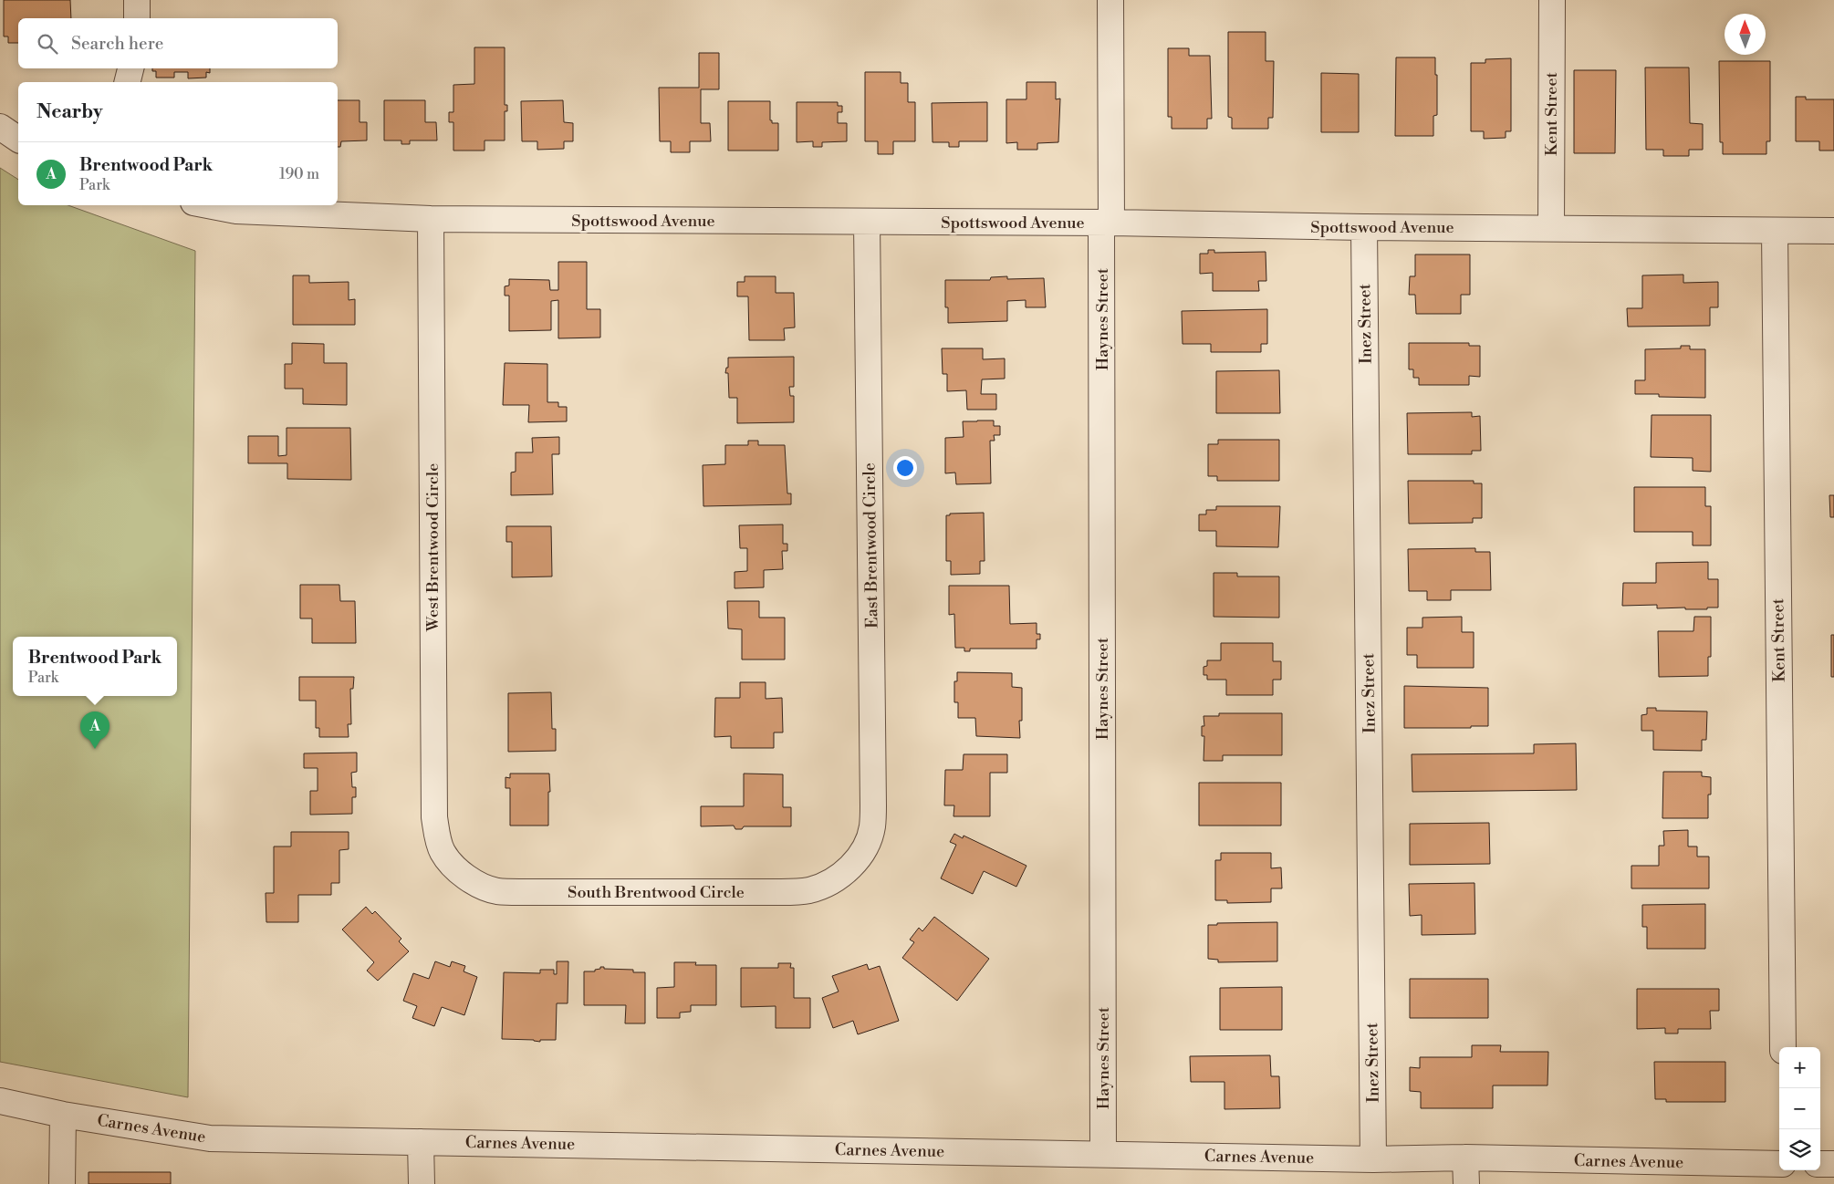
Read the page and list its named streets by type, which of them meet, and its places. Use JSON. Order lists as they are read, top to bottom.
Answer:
{
  "streets": {
    "street": [
      "Kent Street",
      "Spottswood Avenue",
      "Haynes Street",
      "Inez Street",
      "East Brentwood Circle",
      "West Brentwood Circle",
      "South Brentwood Circle",
      "Carnes Avenue"
    ]
  },
  "crossings": [
    ["Kent Street", "Spottswood Avenue"],
    ["Spottswood Avenue", "Haynes Street"],
    ["Spottswood Avenue", "Inez Street"],
    ["Spottswood Avenue", "East Brentwood Circle"],
    ["Spottswood Avenue", "West Brentwood Circle"],
    ["Haynes Street", "Carnes Avenue"],
    ["Inez Street", "Carnes Avenue"],
    ["East Brentwood Circle", "South Brentwood Circle"],
    ["West Brentwood Circle", "South Brentwood Circle"]
  ],
  "north": "top",
  "page": {
    "search": "Search here",
    "heading": "Nearby",
    "list": [
      {
        "mark": "A",
        "name": "Brentwood Park",
        "note": "Park",
        "value": "190 m"
      }
    ],
    "popup": ["Brentwood Park", "Park"],
    "pins": "A",
    "map_buttons": ["+", "−"]
  }
}
